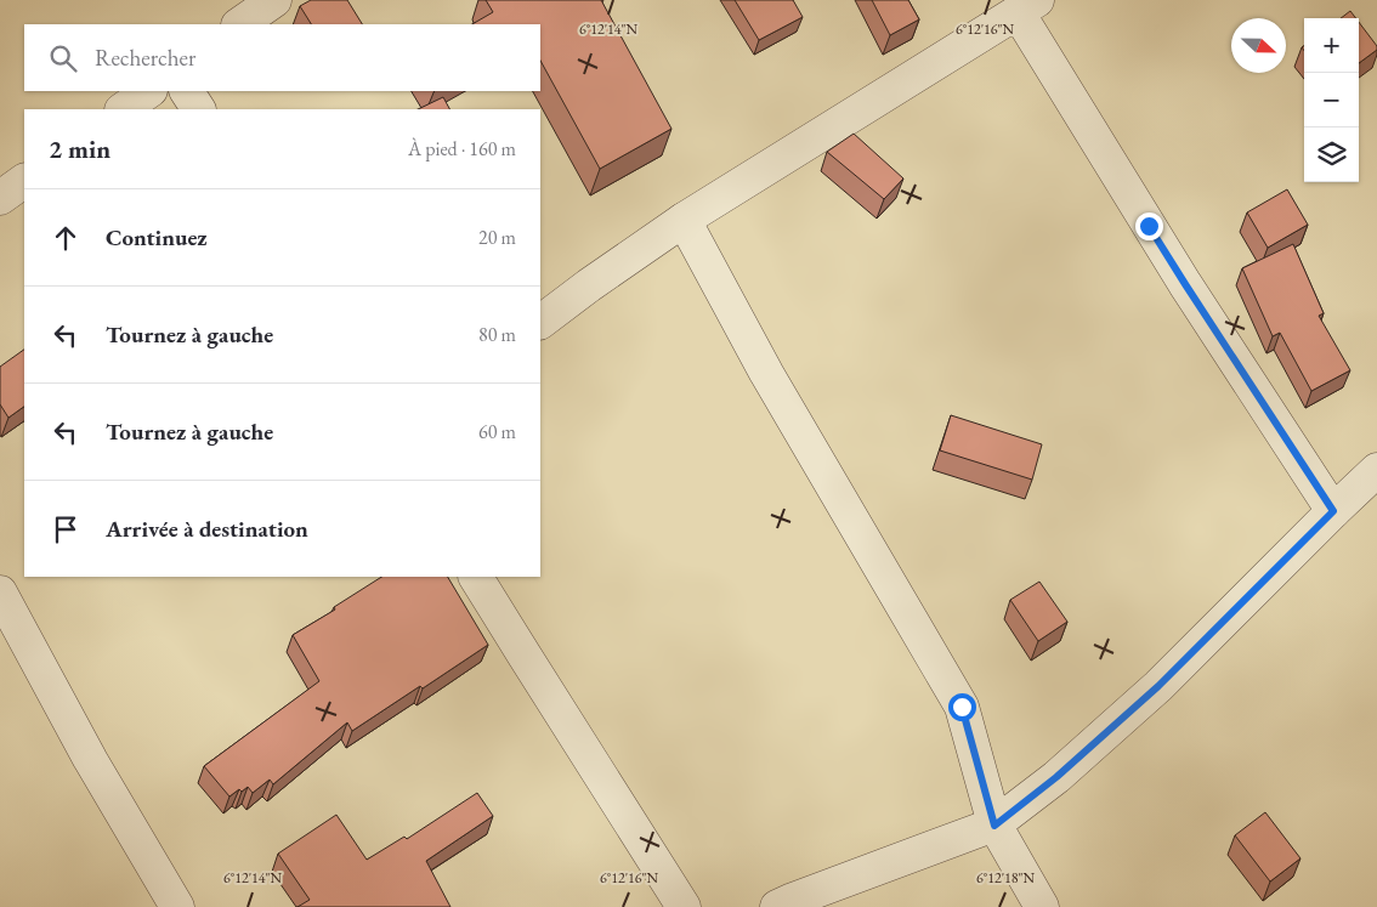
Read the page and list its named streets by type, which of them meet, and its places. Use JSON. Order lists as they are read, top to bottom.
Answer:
{
  "north": "right",
  "page": {
    "map_buttons": ["+", "−"],
    "search": "Rechercher",
    "heading": ["2 min", "À pied · 160 m"],
    "list": [
      ["Continuez", "20 m"],
      ["Tournez à gauche", "80 m"],
      ["Tournez à gauche", "60 m"],
      "Arrivée à destination"
    ]
  },
  "coordinates": ["6°12'14\"N", "6°12'16\"N", "6°12'18\"N"]
}
